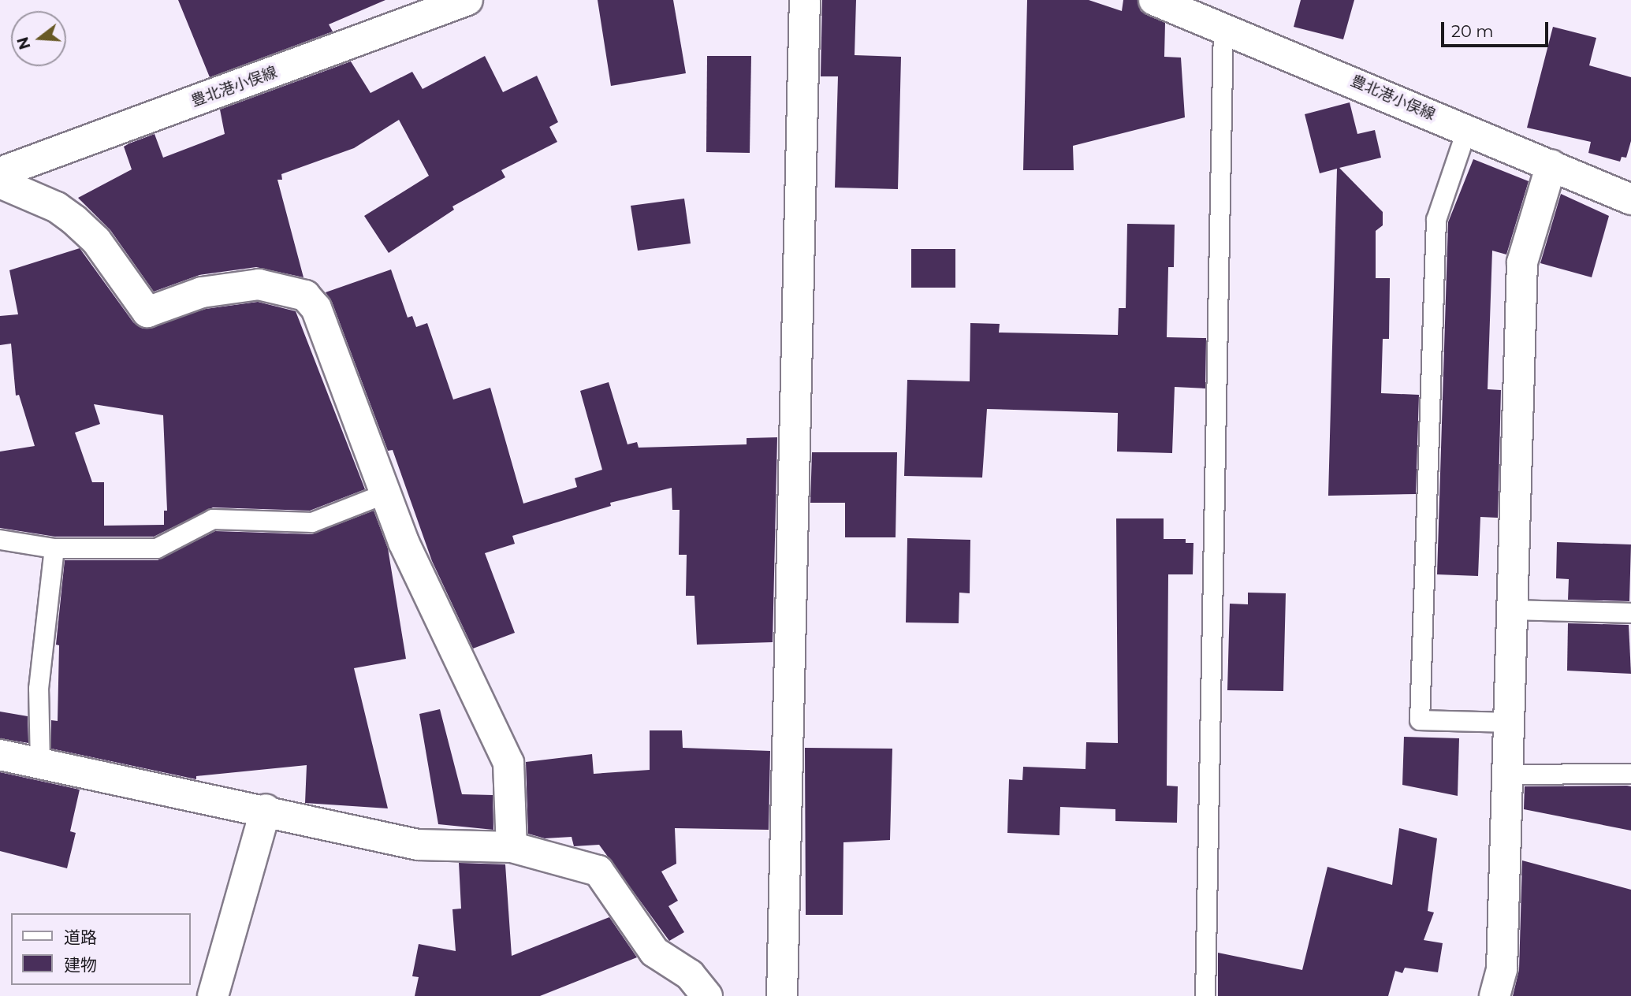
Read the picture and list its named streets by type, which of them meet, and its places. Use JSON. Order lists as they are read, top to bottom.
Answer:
{
  "streets": {
    "street": ["豊北港小俣線"]
  },
  "legend": ["道路", "建物"],
  "scale_bar": "20 m",
  "north": "left"
}
